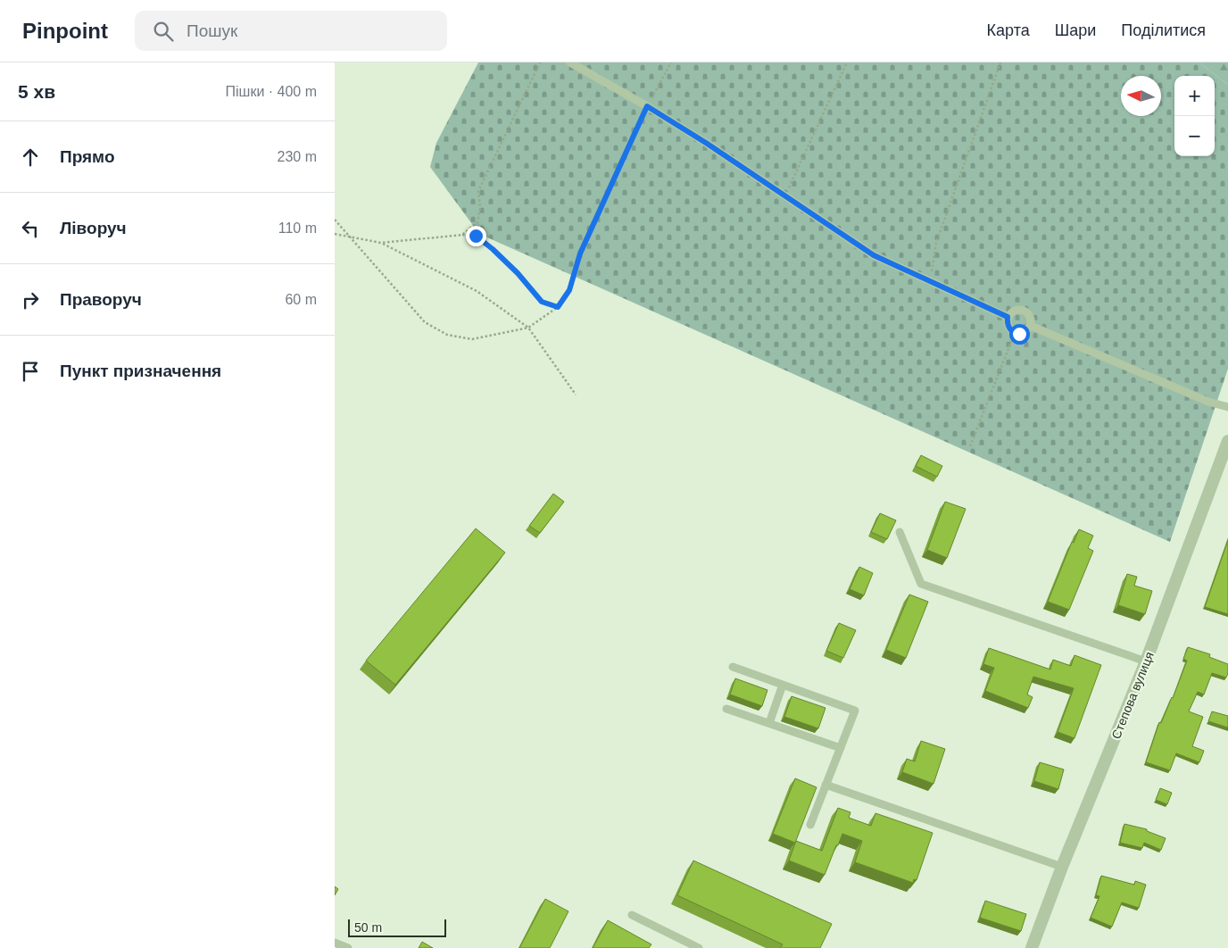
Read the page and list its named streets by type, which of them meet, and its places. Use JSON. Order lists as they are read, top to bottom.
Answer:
{
  "streets": {
    "street": ["Степова вулиця"]
  },
  "scale_bar": "50 m",
  "north": "left",
  "page": {
    "header": "Pinpoint",
    "search": "Пошук",
    "nav": ["Карта", "Шари", "Поділитися"],
    "heading": ["5 хв", "Пішки · 400 m"],
    "map_buttons": ["+", "−"],
    "list": [
      ["Прямо", "230 m"],
      ["Ліворуч", "110 m"],
      ["Праворуч", "60 m"],
      "Пункт призначення"
    ],
    "scale": "50 m"
  }
}
